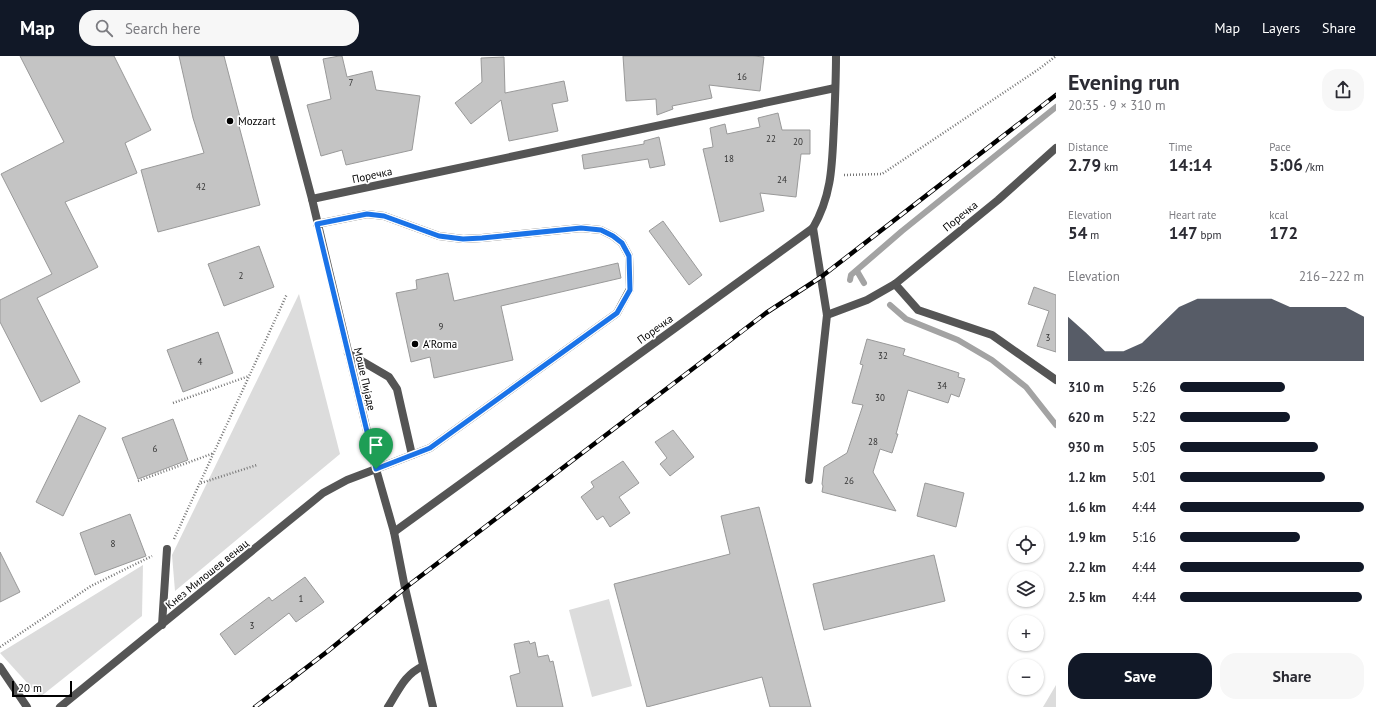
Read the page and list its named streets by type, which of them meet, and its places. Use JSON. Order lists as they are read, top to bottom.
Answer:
{
  "streets": {
    "street": ["Поречка", "Моше Пијаде", "Кнез Милошев венац"]
  },
  "crossings": [
    ["Поречка", "Моше Пијаде"],
    ["Моше Пијаде", "Кнез Милошев венац"]
  ],
  "places": ["Mozzart", "A'Roma"],
  "house_numbers": [
    "16",
    "7",
    "22",
    "20",
    "18",
    "24",
    "42",
    "2",
    "9",
    "3",
    "32",
    "4",
    "34",
    "30",
    "28",
    "6",
    "26",
    "8",
    "1",
    "3"
  ],
  "scale_bar": "20 m",
  "page": {
    "header": "Map",
    "search": "Search here",
    "nav": ["Map", "Layers", "Share"],
    "heading": ["Evening run", "20:35 · 9 × 310 m"],
    "stats": [
      ["Distance", "2.79 km"],
      ["Time", "14:14"],
      ["Pace", "5:06 /km"],
      ["Elevation", "54 m"],
      ["Heart rate", "147 bpm"],
      ["kcal", "172"]
    ],
    "chart": ["Elevation", "216–222 m"],
    "list": [
      {
        "name": "310 m",
        "note": "5:26"
      },
      {
        "name": "620 m",
        "note": "5:22"
      },
      {
        "name": "930 m",
        "note": "5:05"
      },
      {
        "name": "1.2 km",
        "note": "5:01"
      },
      {
        "name": "1.6 km",
        "note": "4:44"
      },
      {
        "name": "1.9 km",
        "note": "5:16"
      },
      {
        "name": "2.2 km",
        "note": "4:44"
      },
      {
        "name": "2.5 km",
        "note": "4:44"
      }
    ],
    "map_buttons": ["+", "−"],
    "buttons": ["Save", "Share"],
    "scale": "20 m"
  }
}
